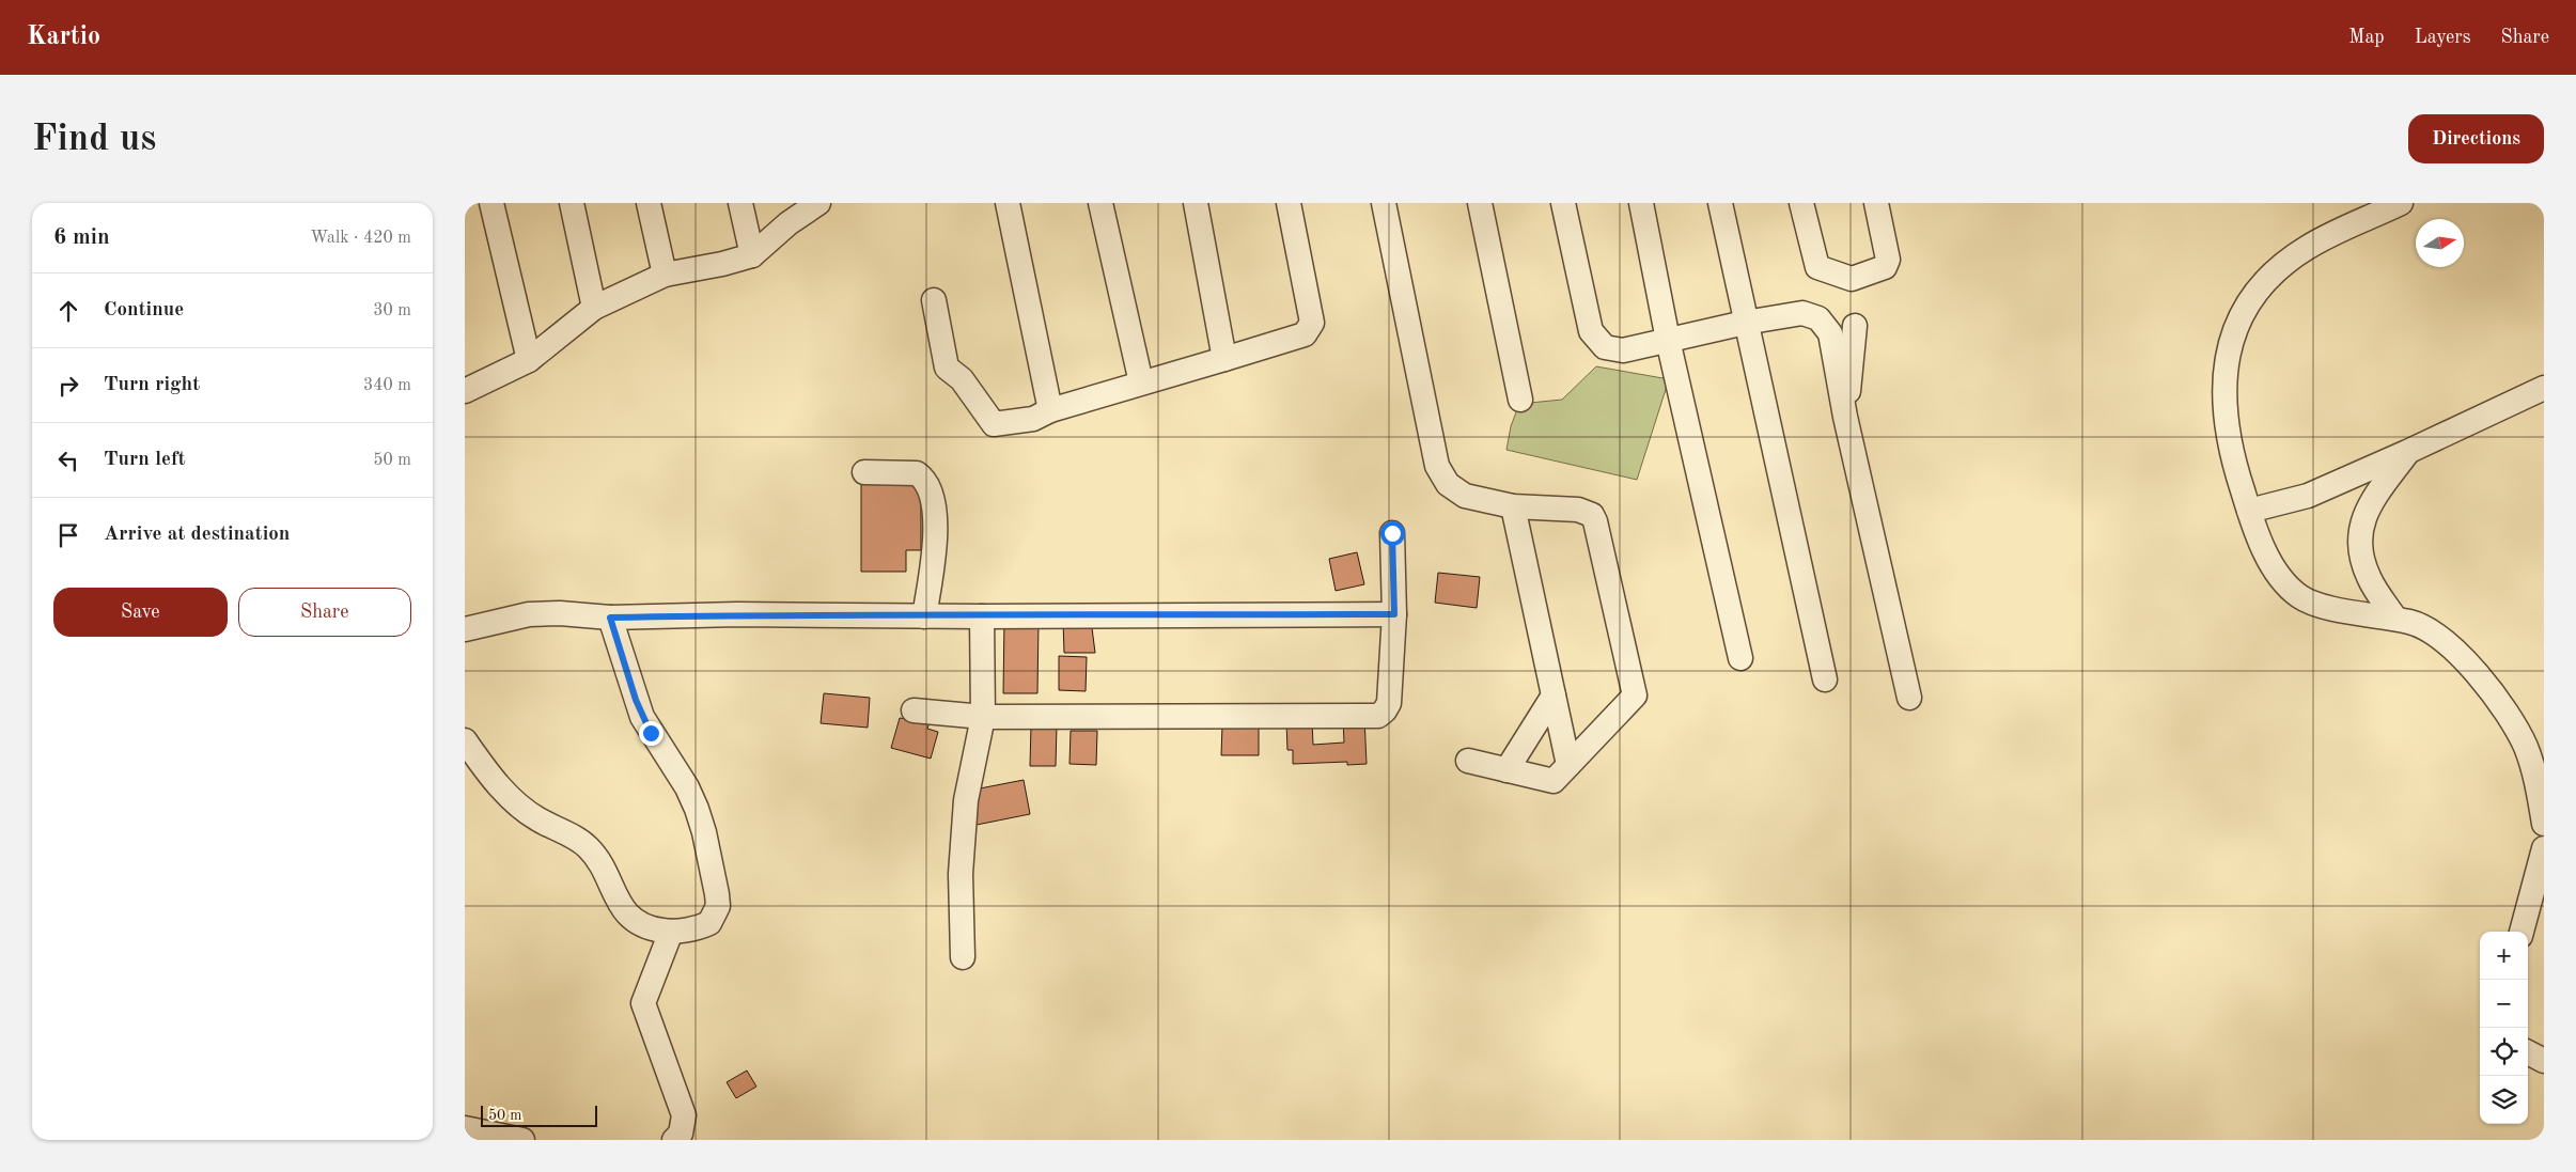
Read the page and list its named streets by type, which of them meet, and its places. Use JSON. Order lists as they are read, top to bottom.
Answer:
{
  "scale_bar": "50 m",
  "north": "right",
  "page": {
    "header": "Kartio",
    "nav": ["Map", "Layers", "Share"],
    "buttons": [
      "Directions",
      ["Save", "Share"]
    ],
    "title": "Find us",
    "heading": ["6 min", "Walk · 420 m"],
    "list": [
      ["Continue", "30 m"],
      ["Turn right", "340 m"],
      ["Turn left", "50 m"],
      "Arrive at destination"
    ],
    "map_buttons": ["+", "−"],
    "scale": "50 m"
  }
}
